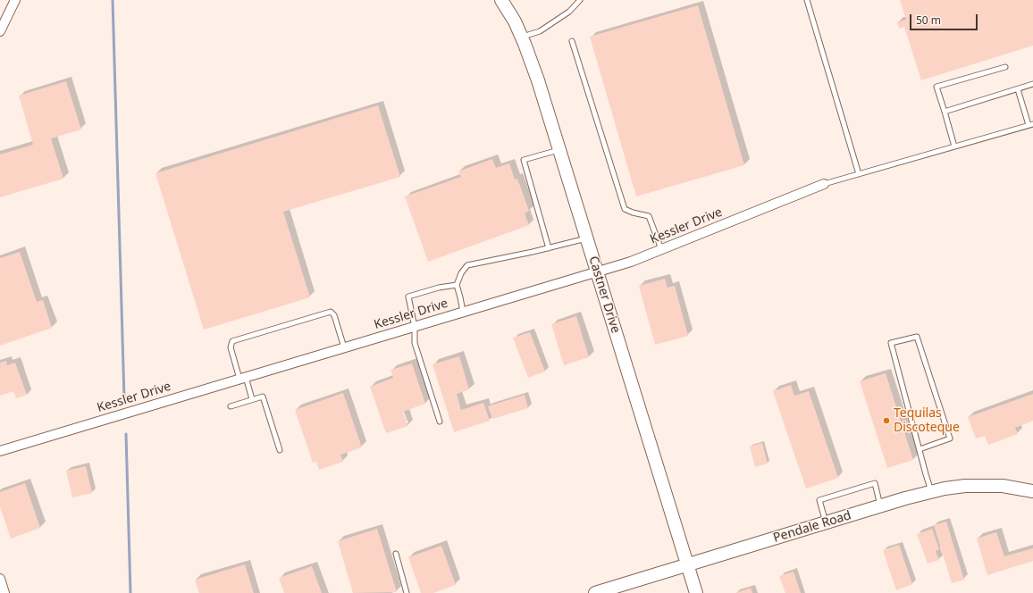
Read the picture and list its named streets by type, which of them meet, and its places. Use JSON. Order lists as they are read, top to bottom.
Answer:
{
  "streets": {
    "street": ["Kessler Drive", "Castner Drive", "Pendale Road"]
  },
  "crossings": [
    ["Kessler Drive", "Castner Drive"],
    ["Castner Drive", "Pendale Road"]
  ],
  "places": ["Tequilas Discoteque"],
  "scale_bar": "50 m"
}
